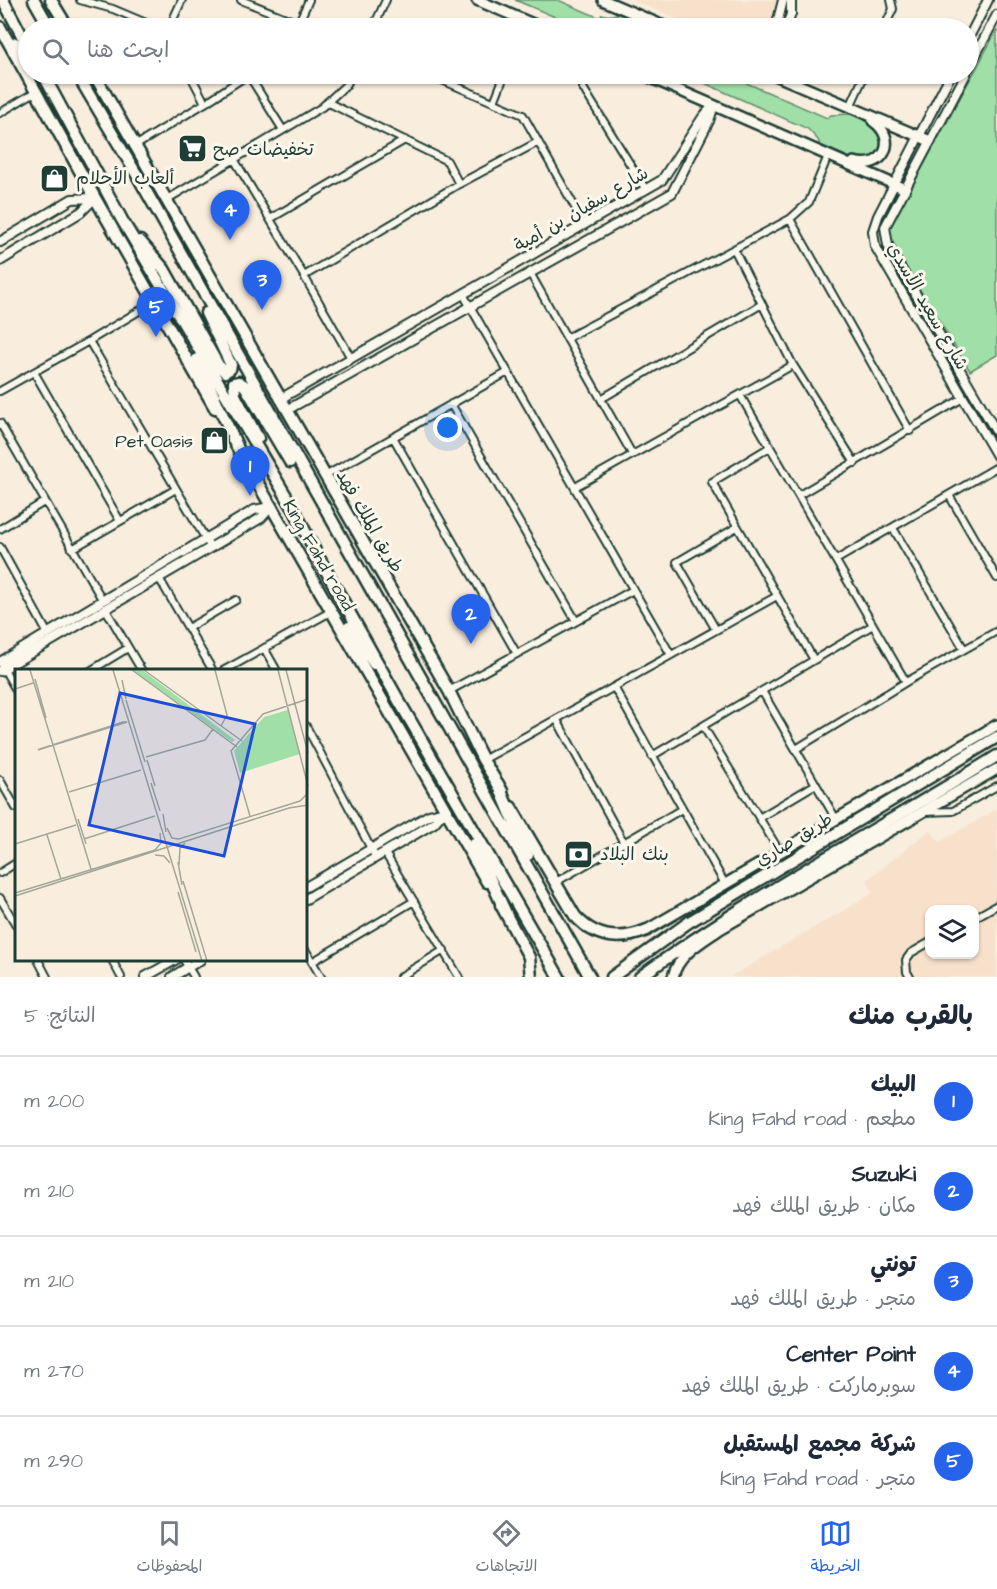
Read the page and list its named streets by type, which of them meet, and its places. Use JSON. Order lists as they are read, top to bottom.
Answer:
{
  "streets": {
    "main road": ["طريق الملك فهد", "King Fahd road", "طريق صاري"],
    "street": ["شارع سفيان بن أمية", "شارع سعيد الأسدي"]
  },
  "crossings": [
    ["شارع سفيان بن أمية", "طريق الملك فهد"]
  ],
  "places": {
    "supermarket": ["تخفيضات صح"],
    "shop": ["ألعاب الأحلام", "Pet Oasis"],
    "bank": ["بنك البلاد"]
  },
  "page": {
    "search": "ابحث هنا",
    "pins": [
      "4",
      "3",
      "5",
      "1",
      "2"
    ],
    "heading": ["بالقرب منك", "النتائج: 5"],
    "list": [
      {
        "mark": "1",
        "name": "البيك",
        "note": "مطعم · King Fahd road",
        "value": "200 m"
      },
      {
        "mark": "2",
        "name": "Suzuki",
        "note": "مكان · طريق الملك فهد",
        "value": "210 m"
      },
      {
        "mark": "3",
        "name": "تونتي",
        "note": "متجر · طريق الملك فهد",
        "value": "210 m"
      },
      {
        "mark": "4",
        "name": "Center Point",
        "note": "سوبرماركت · طريق الملك فهد",
        "value": "270 m"
      },
      {
        "mark": "5",
        "name": "شركة مجمع المستقبل",
        "note": "متجر · King Fahd road",
        "value": "290 m"
      }
    ],
    "nav": ["الخريطة", "الاتجاهات", "المحفوظات"]
  }
}
